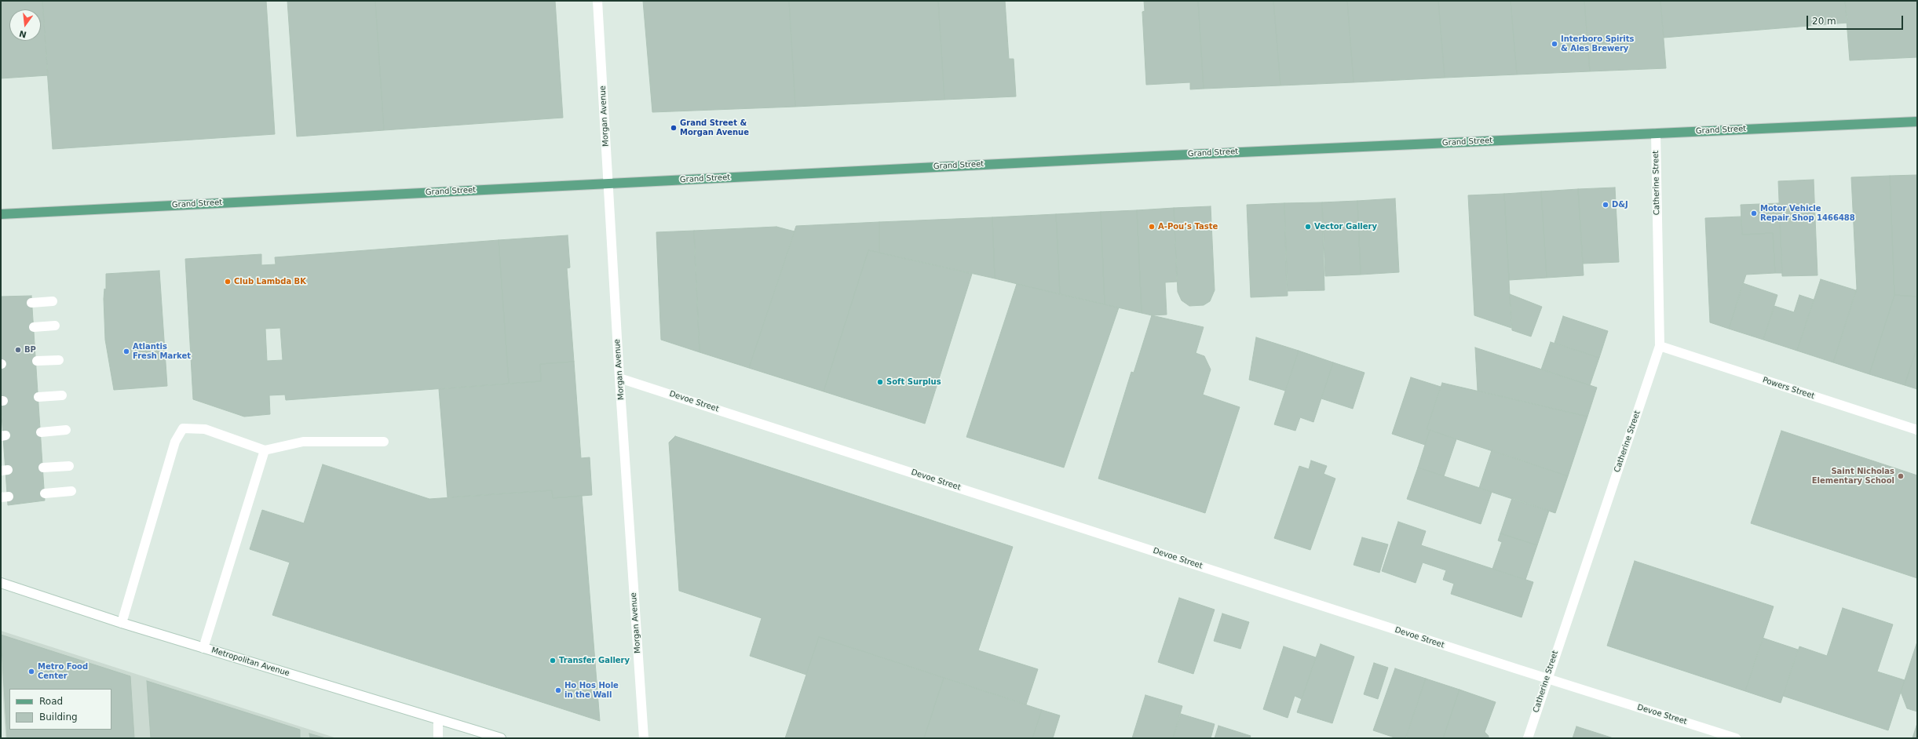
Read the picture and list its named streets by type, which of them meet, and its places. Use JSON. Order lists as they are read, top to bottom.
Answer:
{
  "streets": {
    "main road": ["Grand Street"],
    "street": [
      "Morgan Avenue",
      "Catherine Street",
      "Powers Street",
      "Devoe Street",
      "Metropolitan Avenue"
    ]
  },
  "crossings": [
    ["Morgan Avenue", "Grand Street"],
    ["Morgan Avenue", "Devoe Street"],
    ["Grand Street", "Catherine Street"],
    ["Catherine Street", "Powers Street"],
    ["Catherine Street", "Devoe Street"]
  ],
  "places": [
    "Interboro Spirits & Ales Brewery",
    "Grand Street & Morgan Avenue",
    "D&J",
    "Motor Vehicle Repair Shop 1466488",
    "A-Pou’s Taste",
    "Vector Gallery",
    "Club Lambda BK",
    "BP",
    "Atlantis Fresh Market",
    "Soft Surplus",
    "Saint Nicholas Elementary School",
    "Transfer Gallery",
    "Metro Food Center",
    "Ho Hos Hole in the Wall"
  ],
  "legend": ["Road", "Building"],
  "scale_bar": "20 m",
  "north": "bottom"
}
